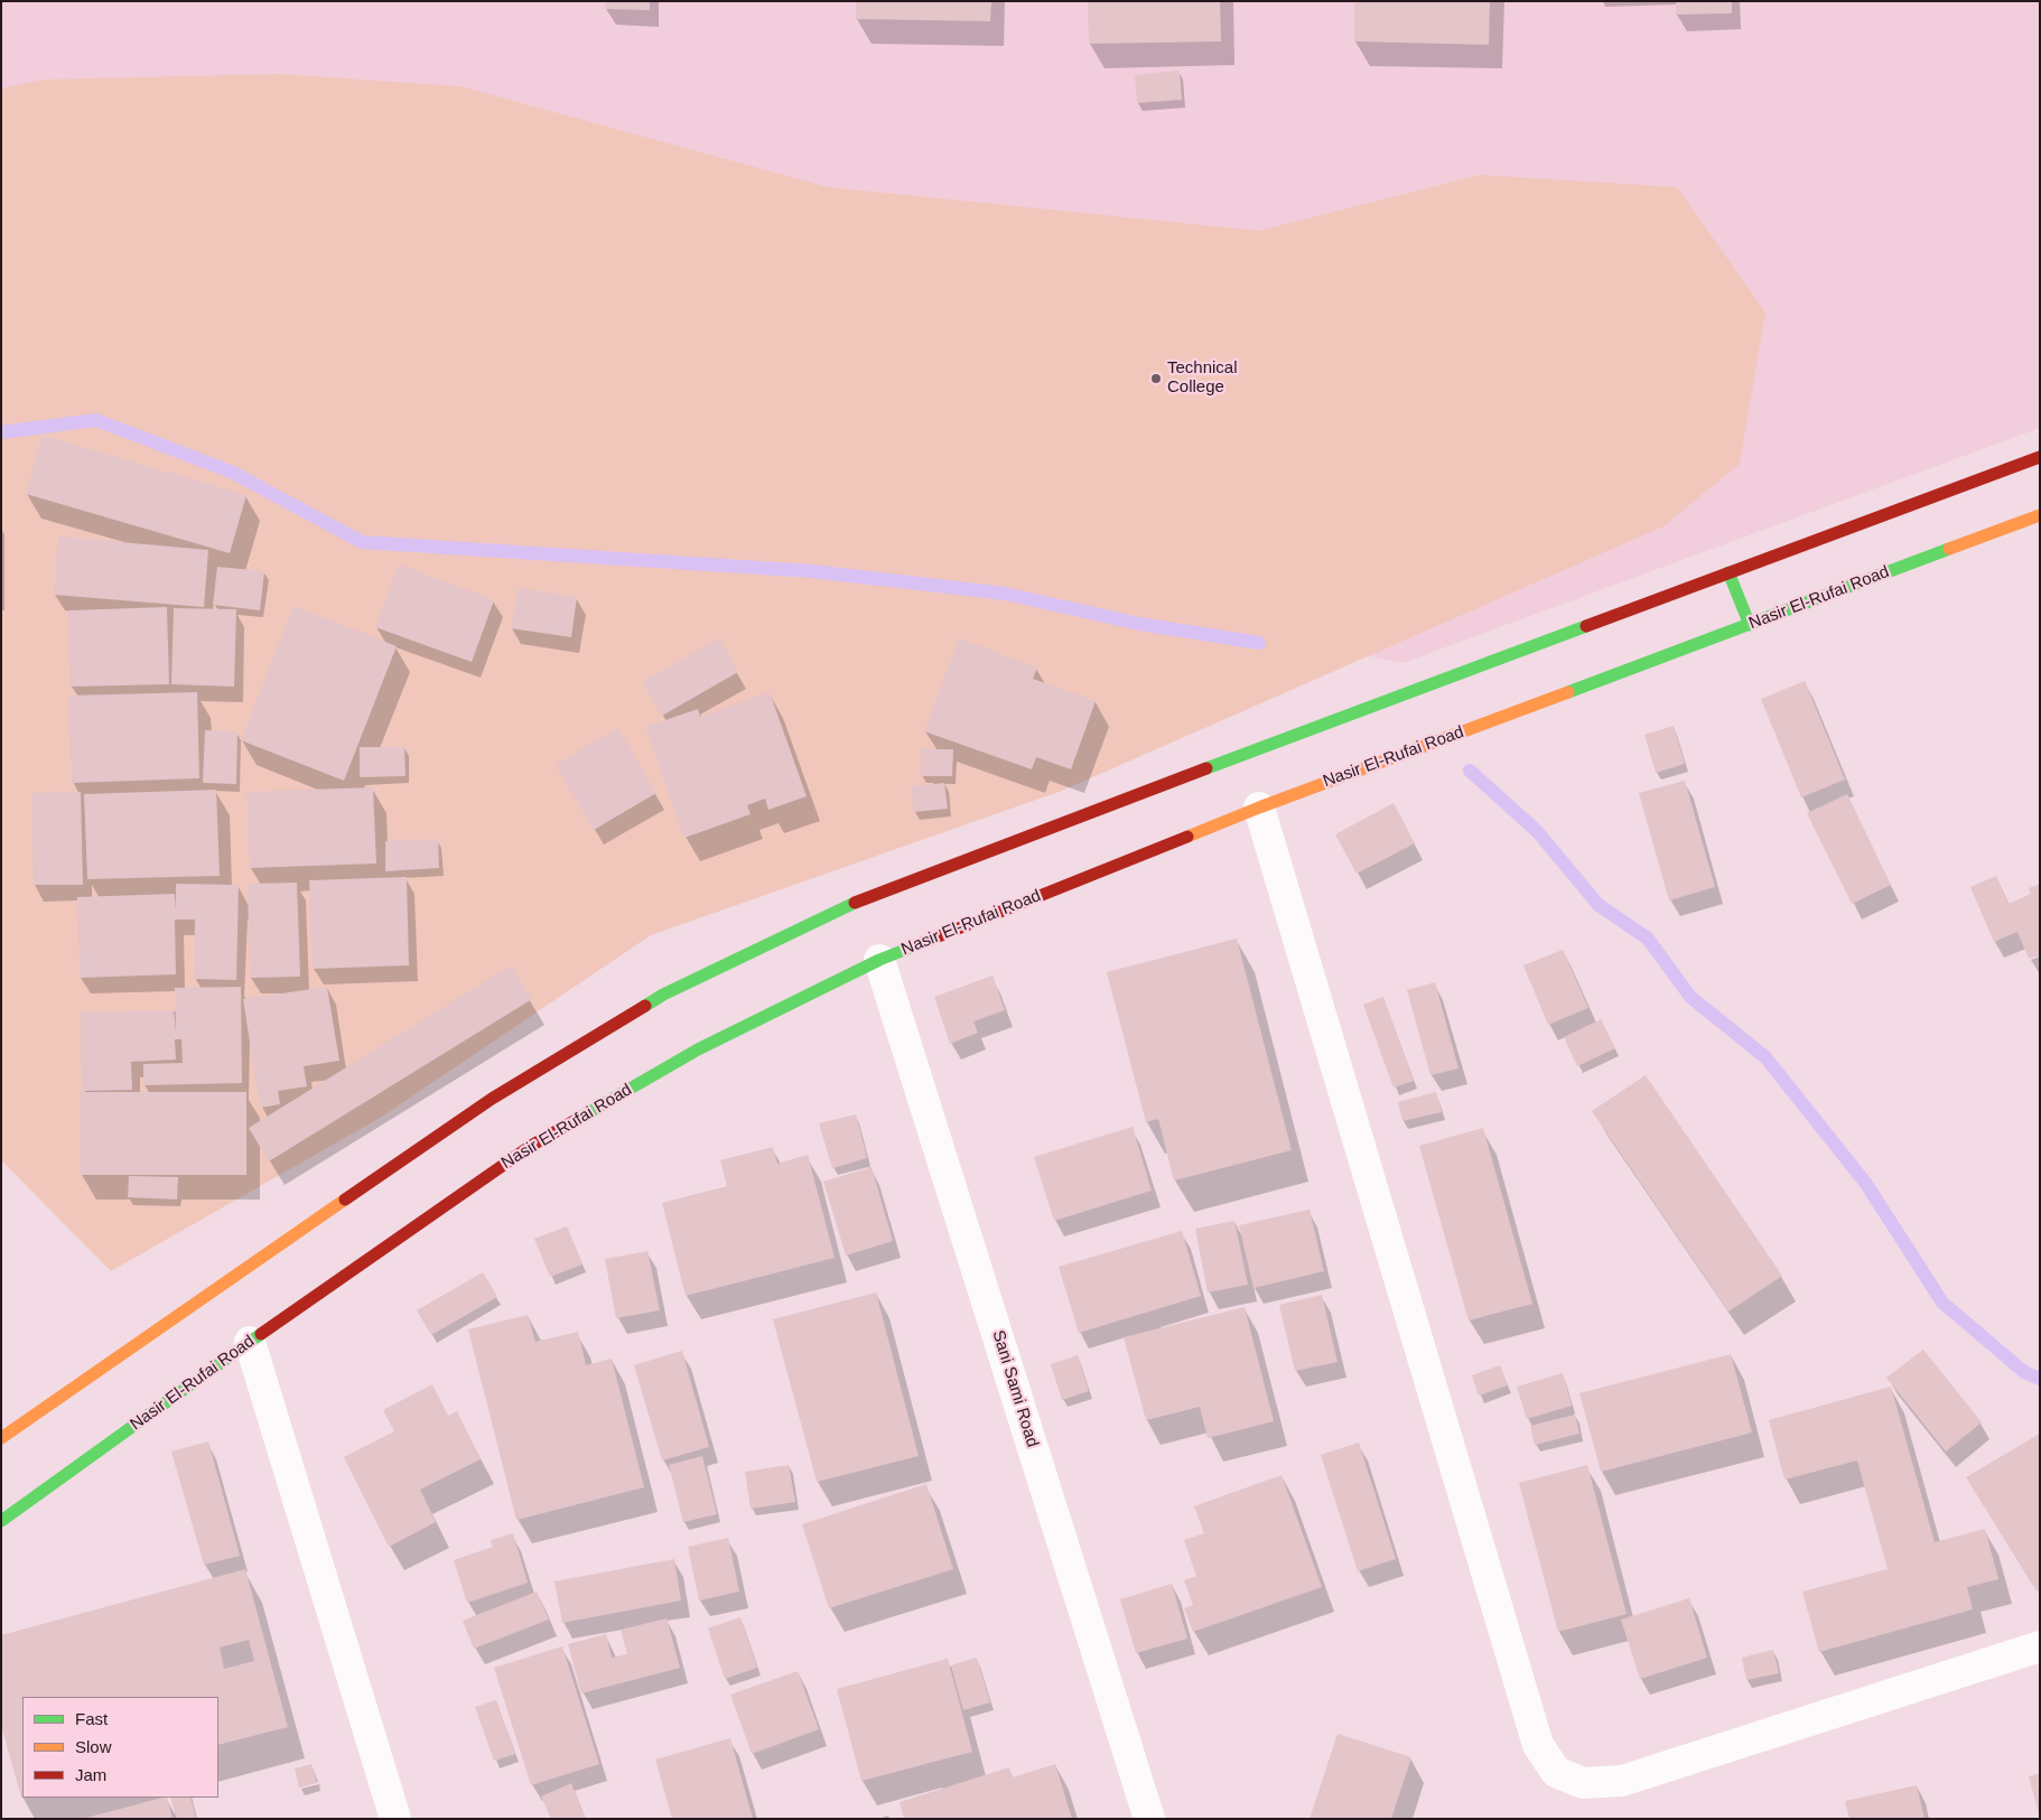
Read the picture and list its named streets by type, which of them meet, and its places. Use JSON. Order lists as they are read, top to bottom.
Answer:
{
  "streets": {
    "main road": ["Nasir El-Rufai Road"],
    "street": ["Sani Sami Road"]
  },
  "crossings": [
    ["Nasir El-Rufai Road", "Sani Sami Road"]
  ],
  "places": ["Technical College"],
  "legend": ["Fast", "Slow", "Jam"]
}
